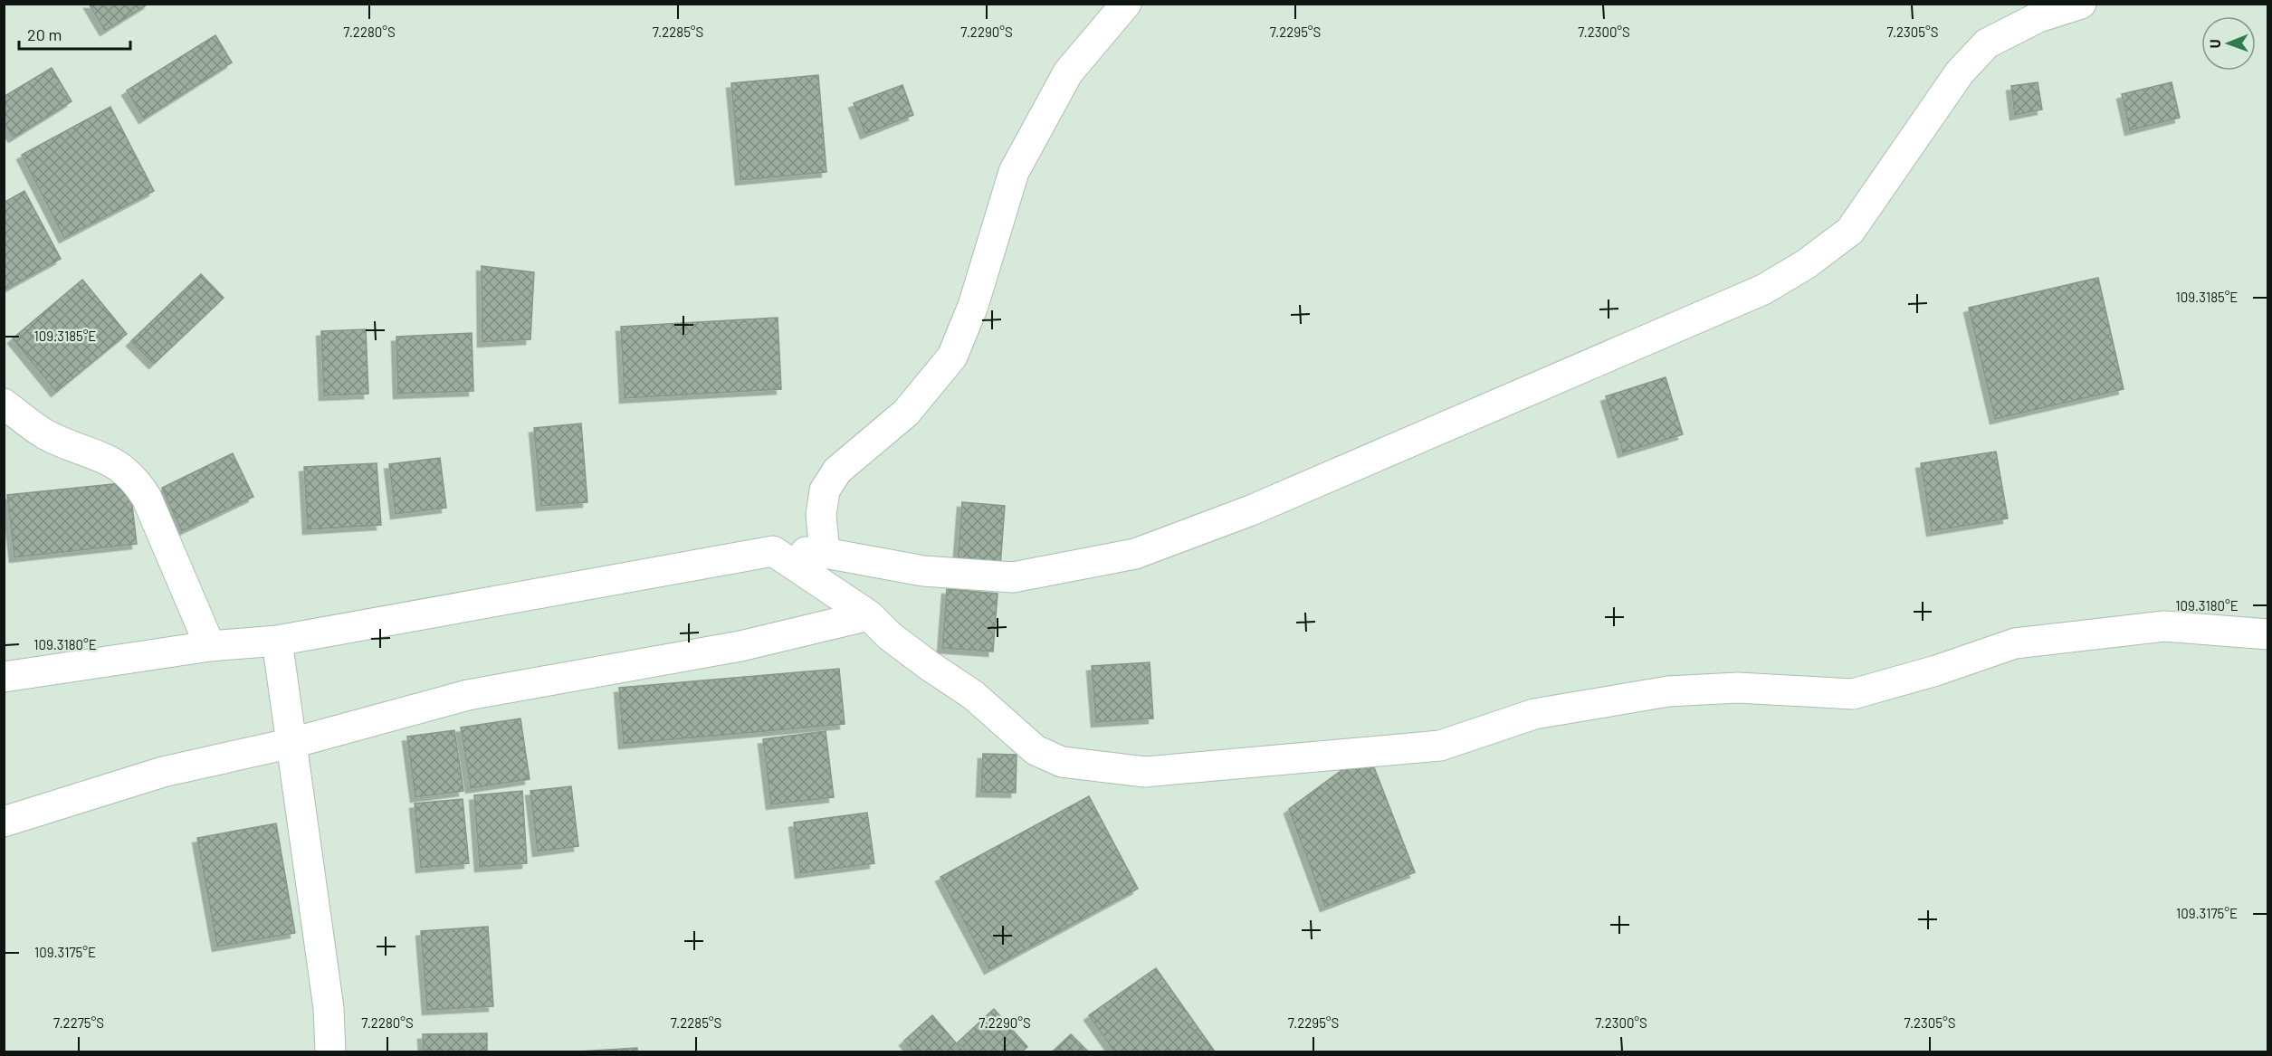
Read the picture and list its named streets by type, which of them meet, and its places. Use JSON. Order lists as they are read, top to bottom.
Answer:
{
  "scale_bar": "20 m",
  "north": "left",
  "coordinates": [
    "7.2280°S",
    "7.2285°S",
    "7.2290°S",
    "7.2295°S",
    "7.2300°S",
    "7.2305°S",
    "109.3185°E",
    "109.3180°E",
    "109.3175°E",
    "7.2275°S"
  ]
}
